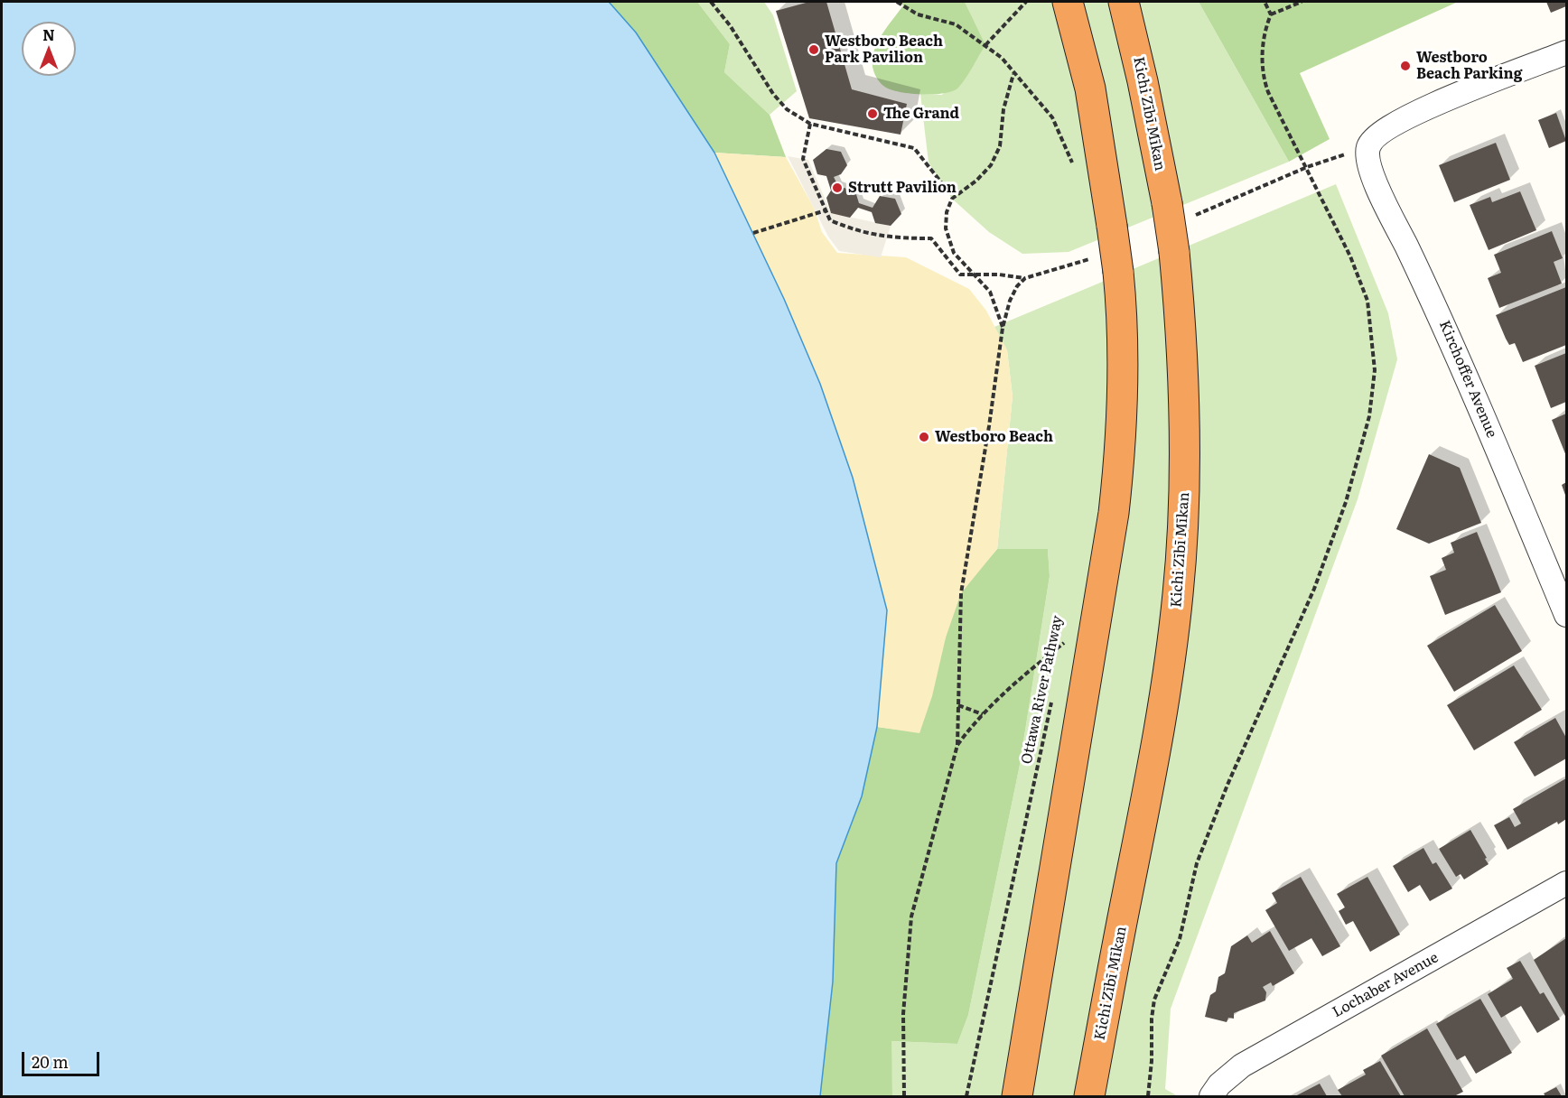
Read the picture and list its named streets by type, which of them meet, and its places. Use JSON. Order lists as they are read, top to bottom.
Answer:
{
  "streets": {
    "highway": ["Kichi Zībī Mīkan"],
    "street": ["Kirchoffer Avenue", "Lochaber Avenue"],
    "path": ["Ottawa River Pathway"]
  },
  "places": [
    "Westboro Beach Park Pavilion",
    "Westboro Beach Parking",
    "The Grand",
    "Strutt Pavilion",
    "Westboro Beach"
  ],
  "scale_bar": "20 m",
  "north": "top"
}
